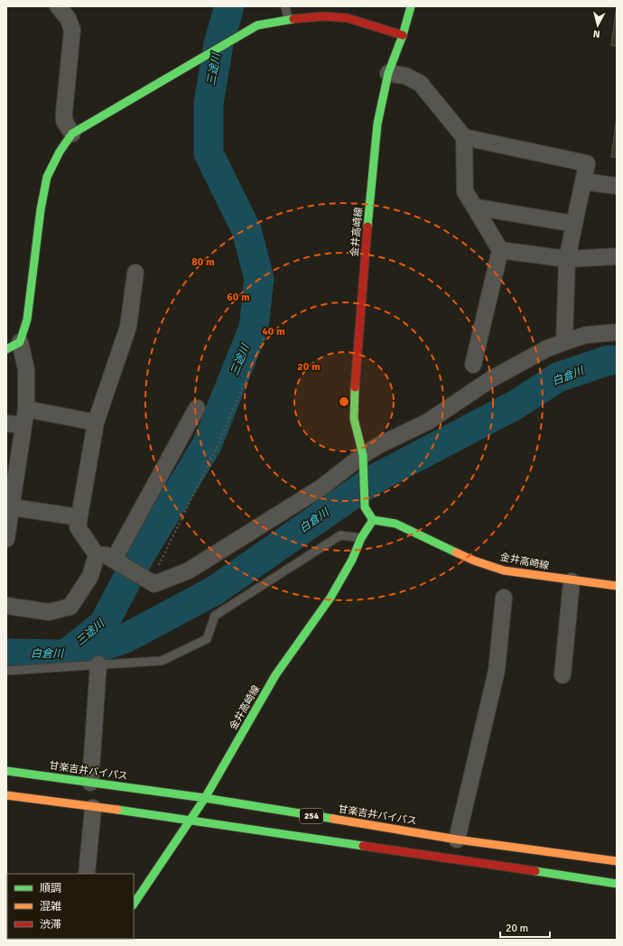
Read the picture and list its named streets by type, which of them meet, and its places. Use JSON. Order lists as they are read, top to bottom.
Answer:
{
  "streets": {
    "main road": ["金井高崎線", "甘楽吉井バイパス", "254"]
  },
  "crossings": [
    ["金井高崎線", "甘楽吉井バイパス"],
    ["金井高崎線", "254"]
  ],
  "water": ["三途川", "白倉川"],
  "legend": ["順調", "混雑", "渋滞"],
  "scale_bar": "20 m",
  "north": "bottom",
  "rings": [
    "80 m",
    "60 m",
    "40 m",
    "20 m"
  ]
}
